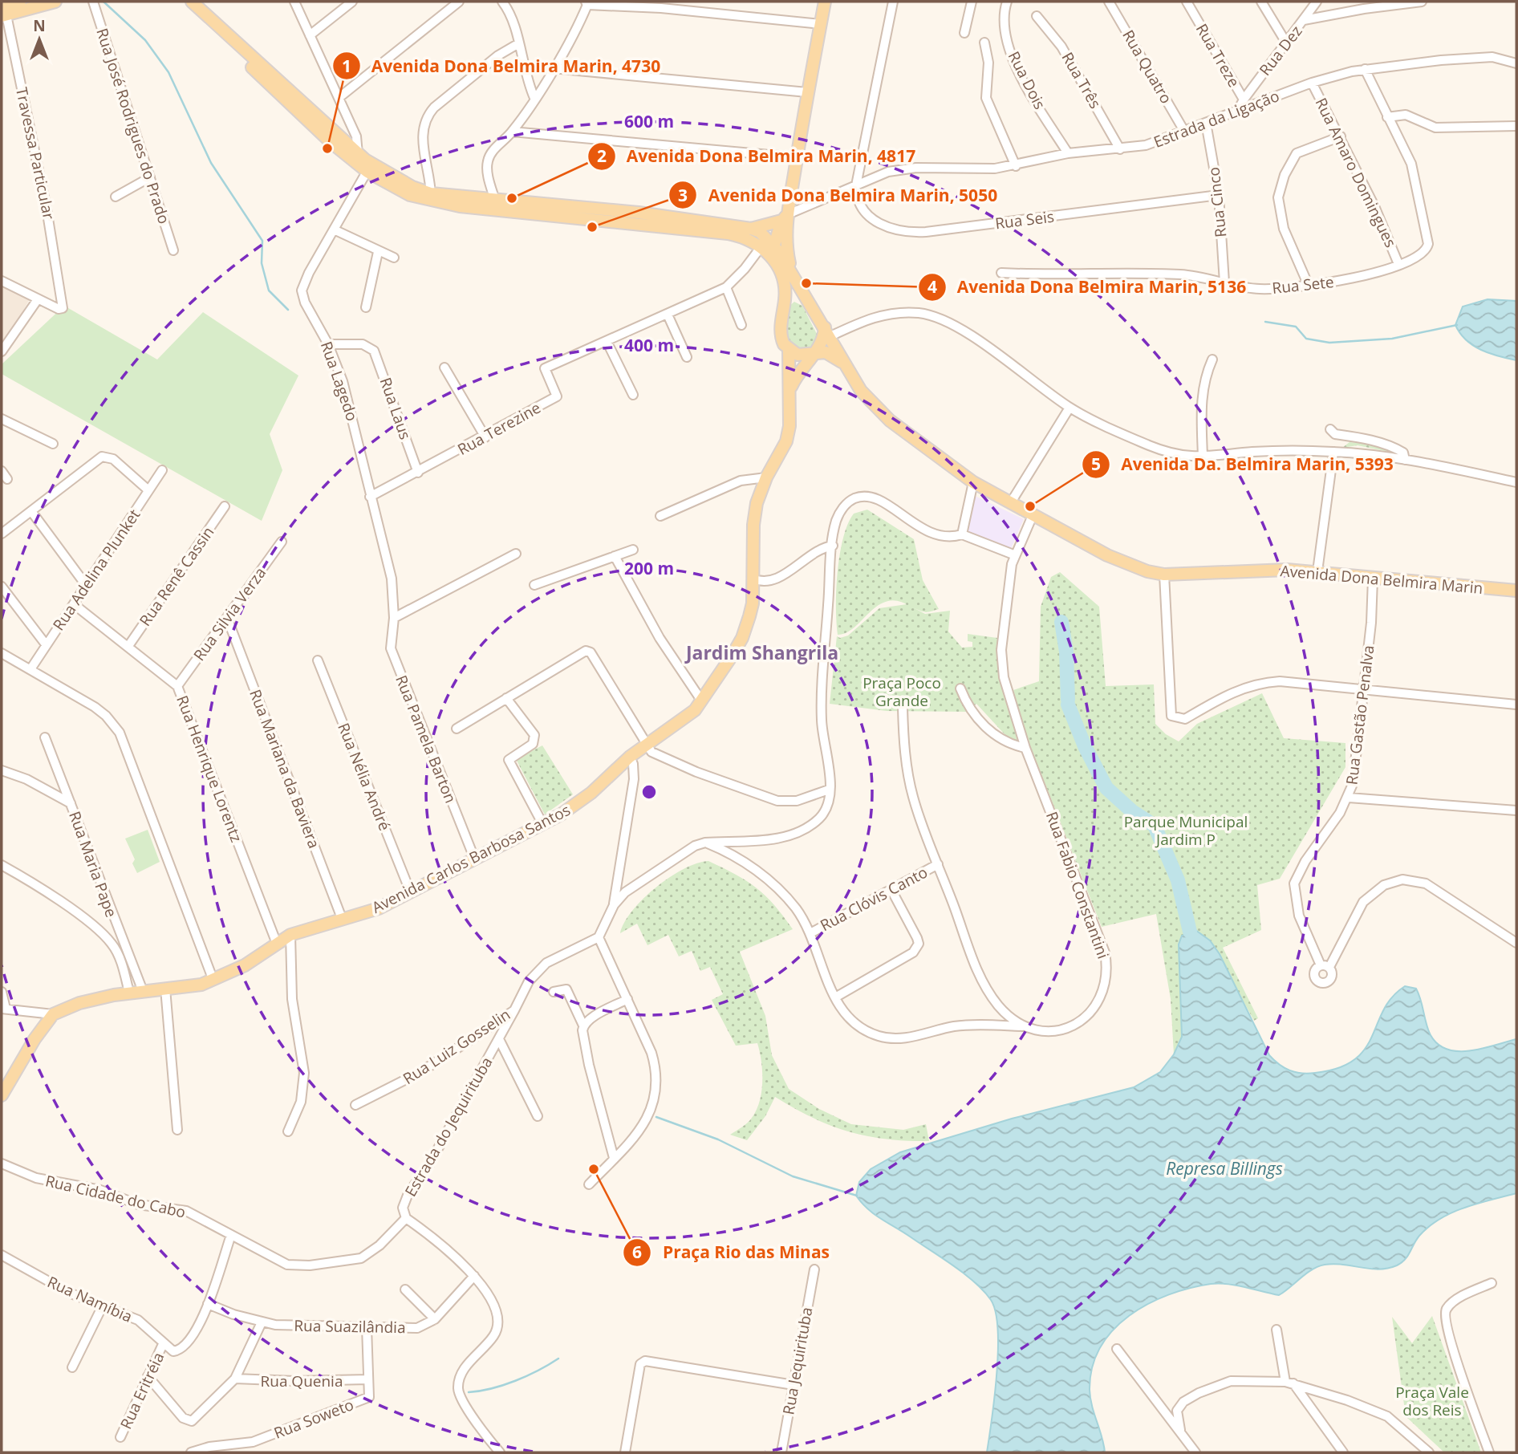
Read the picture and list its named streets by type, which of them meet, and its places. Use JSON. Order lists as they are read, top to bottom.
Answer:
{
  "streets": {
    "main road": ["Avenida Dona Belmira Marin", "Avenida Carlos Barbosa Santos"],
    "street": [
      "Rua Dez",
      "Rua Treze",
      "Rua Quatro",
      "Rua Dois",
      "Rua Três",
      "Estrada da Ligação",
      "Rua José Rodrigues do Prado",
      "Travessa Particular",
      "Rua Amaro Domingues",
      "Rua Cinco",
      "Rua Seis",
      "Rua Sete",
      "Rua Lagedo",
      "Rua Laus",
      "Rua Terezine",
      "Rua Adelina Plunket",
      "Rua Renê Cassin",
      "Rua Silvia Verza",
      "Rua Gastão Penalva",
      "Rua Pamela Barton",
      "Rua Henrique Lorentz",
      "Rua Mariana da Baviera",
      "Rua Nélia André",
      "Rua Maria Pape",
      "Rua Fabio Constantini",
      "Rua Clóvis Canto",
      "Rua Luiz Gosselin",
      "Estrada do Jequirituba",
      "Rua Cidade do Cabo",
      "Rua Namíbia",
      "Rua Suazilândia",
      "Rua Jequirituba",
      "Rua Quenia",
      "Rua Eritréia",
      "Rua Soweto"
    ]
  },
  "crossings": [
    ["Rua Dez", "Rua Treze"],
    ["Rua Treze", "Estrada da Ligação"],
    ["Rua Quatro", "Estrada da Ligação"],
    ["Rua Dois", "Estrada da Ligação"],
    ["Rua Três", "Estrada da Ligação"],
    ["Estrada da Ligação", "Rua Amaro Domingues"],
    ["Estrada da Ligação", "Rua Cinco"],
    ["Estrada da Ligação", "Rua Seis"],
    ["Rua Amaro Domingues", "Rua Sete"],
    ["Rua Cinco", "Rua Seis"],
    ["Rua Cinco", "Rua Sete"],
    ["Rua Lagedo", "Rua Laus"],
    ["Rua Lagedo", "Rua Terezine"],
    ["Rua Lagedo", "Avenida Dona Belmira Marin"],
    ["Rua Lagedo", "Rua Pamela Barton"],
    ["Rua Laus", "Rua Terezine"],
    ["Rua Terezine", "Avenida Dona Belmira Marin"],
    ["Rua Adelina Plunket", "Rua Henrique Lorentz"],
    ["Rua Renê Cassin", "Rua Henrique Lorentz"],
    ["Avenida Dona Belmira Marin", "Rua Gastão Penalva"],
    ["Avenida Dona Belmira Marin", "Avenida Carlos Barbosa Santos"],
    ["Avenida Dona Belmira Marin", "Rua Fabio Constantini"],
    ["Rua Silvia Verza", "Rua Henrique Lorentz"],
    ["Rua Silvia Verza", "Rua Mariana da Baviera"],
    ["Rua Pamela Barton", "Avenida Carlos Barbosa Santos"],
    ["Rua Henrique Lorentz", "Avenida Carlos Barbosa Santos"],
    ["Rua Mariana da Baviera", "Avenida Carlos Barbosa Santos"],
    ["Rua Nélia André", "Avenida Carlos Barbosa Santos"],
    ["Avenida Carlos Barbosa Santos", "Rua Maria Pape"],
    ["Rua Fabio Constantini", "Rua Clóvis Canto"],
    ["Rua Luiz Gosselin", "Estrada do Jequirituba"],
    ["Estrada do Jequirituba", "Rua Cidade do Cabo"],
    ["Estrada do Jequirituba", "Rua Suazilândia"],
    ["Rua Namíbia", "Rua Eritréia"],
    ["Rua Quenia", "Rua Soweto"]
  ],
  "districts": ["Jardim Shangrila"],
  "water": ["Represa Billings"],
  "parks": ["Praça Poco Grande", "Parque Municipal Jardim P", "Praça Vale dos Reis"],
  "places": [
    "Avenida Dona Belmira Marin, 4730",
    "Avenida Dona Belmira Marin, 4817",
    "Avenida Dona Belmira Marin, 5050",
    "Avenida Dona Belmira Marin, 5136",
    "Avenida Da. Belmira Marin, 5393",
    "Praça Rio das Minas"
  ],
  "north": "top",
  "rings": ["600 m", "400 m", "200 m"]
}
